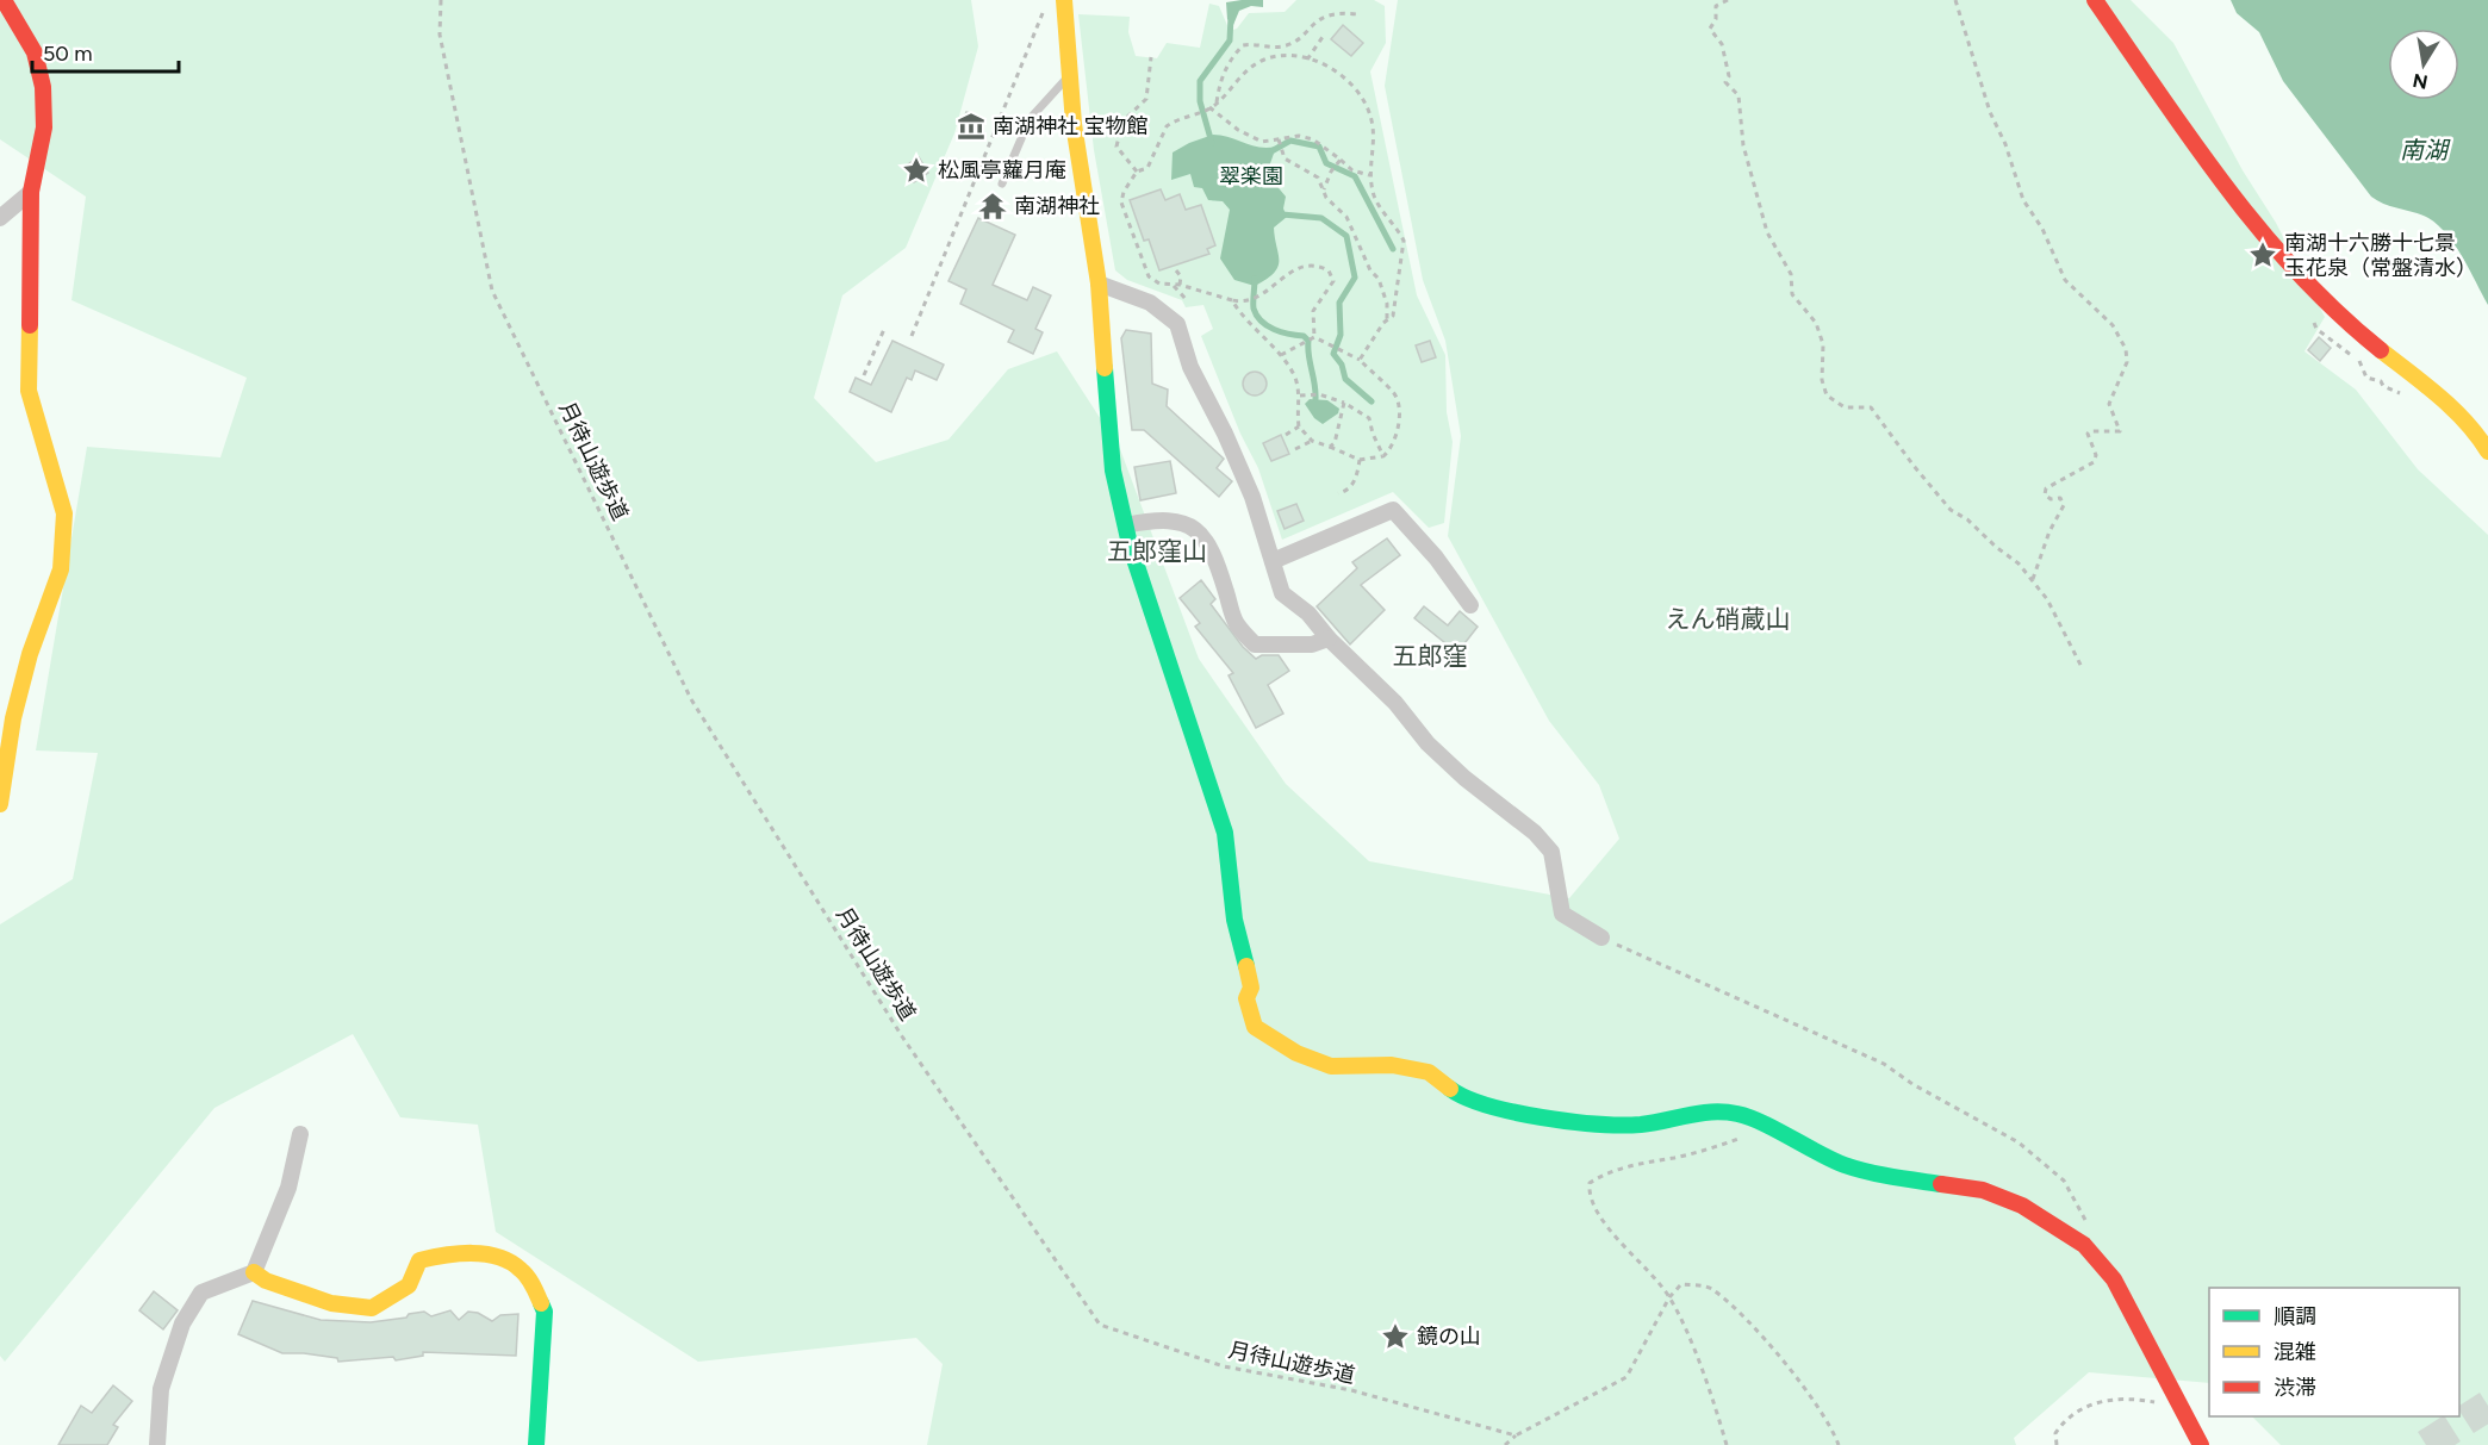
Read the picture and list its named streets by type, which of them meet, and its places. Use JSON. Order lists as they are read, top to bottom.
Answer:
{
  "streets": {
    "path": ["月待山遊歩道"]
  },
  "districts": ["五郎窪山", "えん硝蔵山", "五郎窪"],
  "water": ["南湖"],
  "parks": ["翠楽園"],
  "places": {
    "museum": ["南湖神社 宝物館"],
    "place": ["松風亭蘿月庵", "南湖十六勝十七景 玉花泉（常盤清水）", "鏡の山"],
    "temple": ["南湖神社"]
  },
  "legend": ["順調", "混雑", "渋滞"],
  "scale_bar": "50 m",
  "north": "bottom"
}
